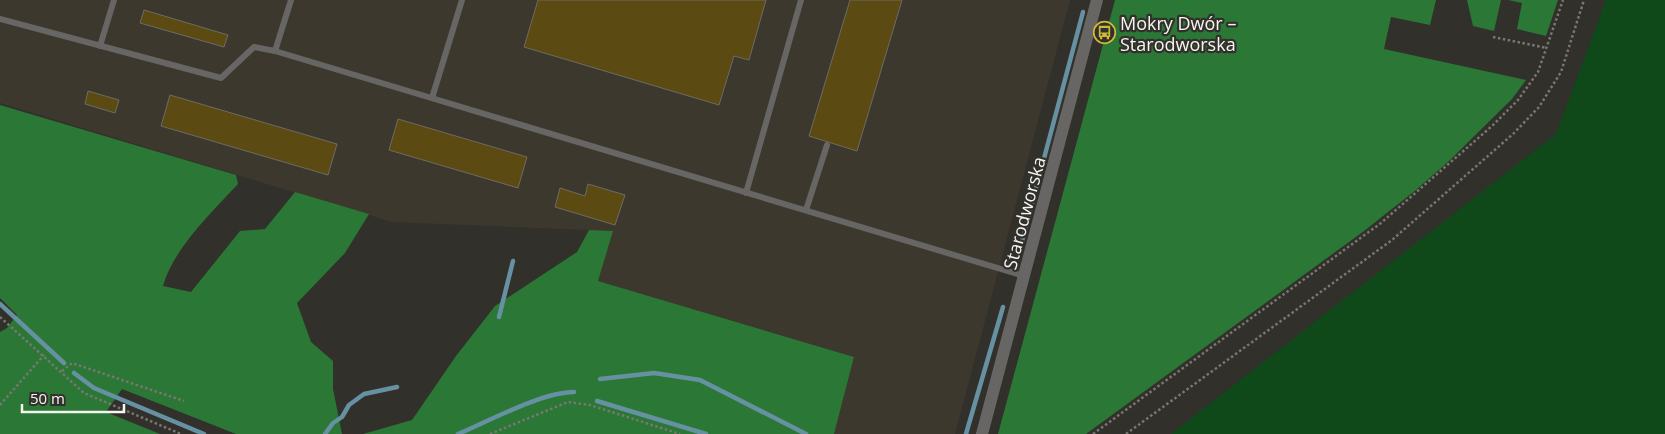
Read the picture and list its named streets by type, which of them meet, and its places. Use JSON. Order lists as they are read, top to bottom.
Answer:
{
  "streets": {
    "street": ["Starodworska"]
  },
  "places": {
    "bus stop": ["Mokry Dwór – Starodworska"]
  },
  "scale_bar": "50 m"
}
